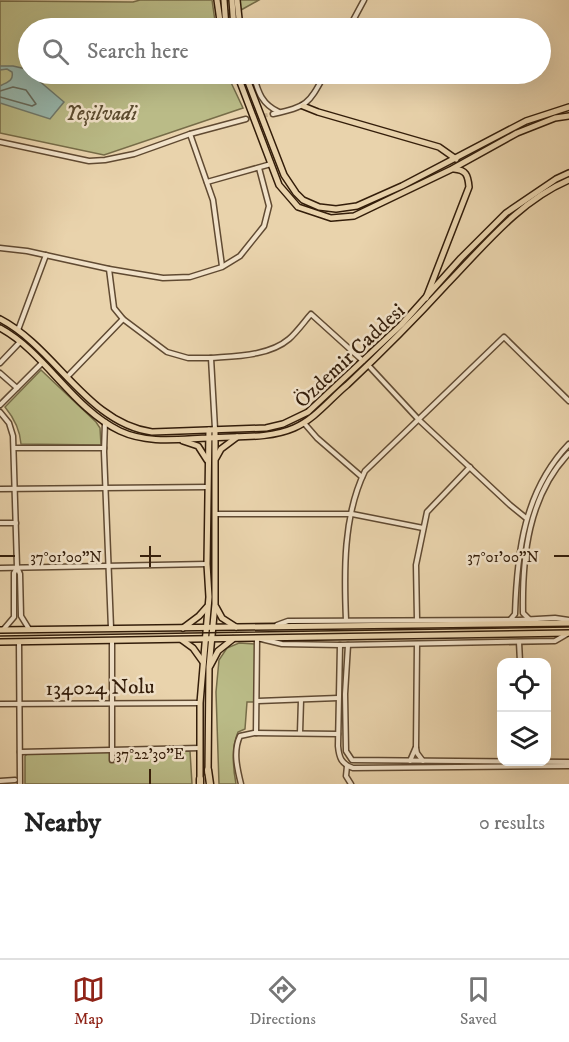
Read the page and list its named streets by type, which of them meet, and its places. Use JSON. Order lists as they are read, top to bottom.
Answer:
{
  "streets": {
    "main road": ["Özdemir Caddesi"],
    "street": ["134024 Nolu"]
  },
  "parks": ["Yeşilvadi"],
  "page": {
    "search": "Search here",
    "heading": ["Nearby", "0 results"],
    "nav": ["Map", "Directions", "Saved"]
  },
  "coordinates": ["37°01'00\"N", "37°22'30\"E"]
}
